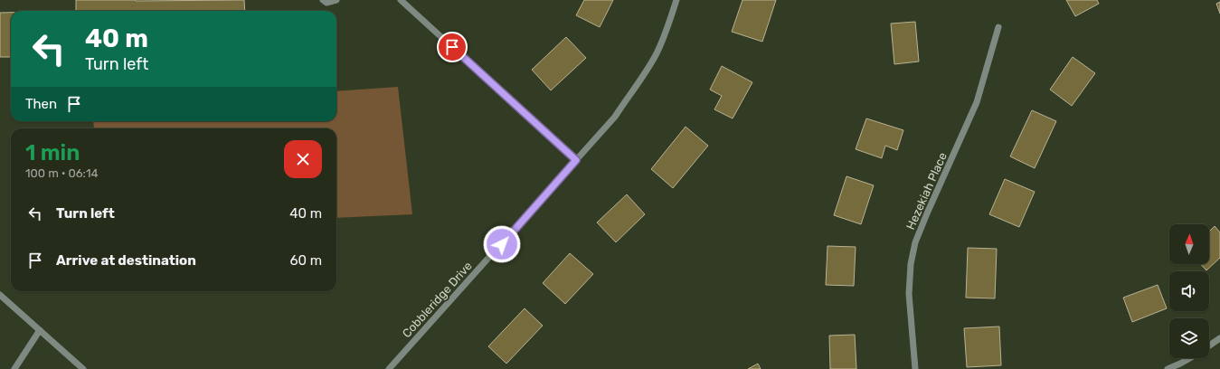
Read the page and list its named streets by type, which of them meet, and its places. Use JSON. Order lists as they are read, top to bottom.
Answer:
{
  "streets": {
    "street": ["Hezekiah Place", "Cobbleridge Drive"]
  },
  "north": "top",
  "page": {
    "turn": ["40 m", "Turn left"],
    "then": "Then",
    "heading": ["1 min", "100 m · 06:14"],
    "list": [
      {
        "name": "Turn left",
        "value": "40 m"
      },
      {
        "name": "Arrive at destination",
        "value": "60 m"
      }
    ]
  }
}
